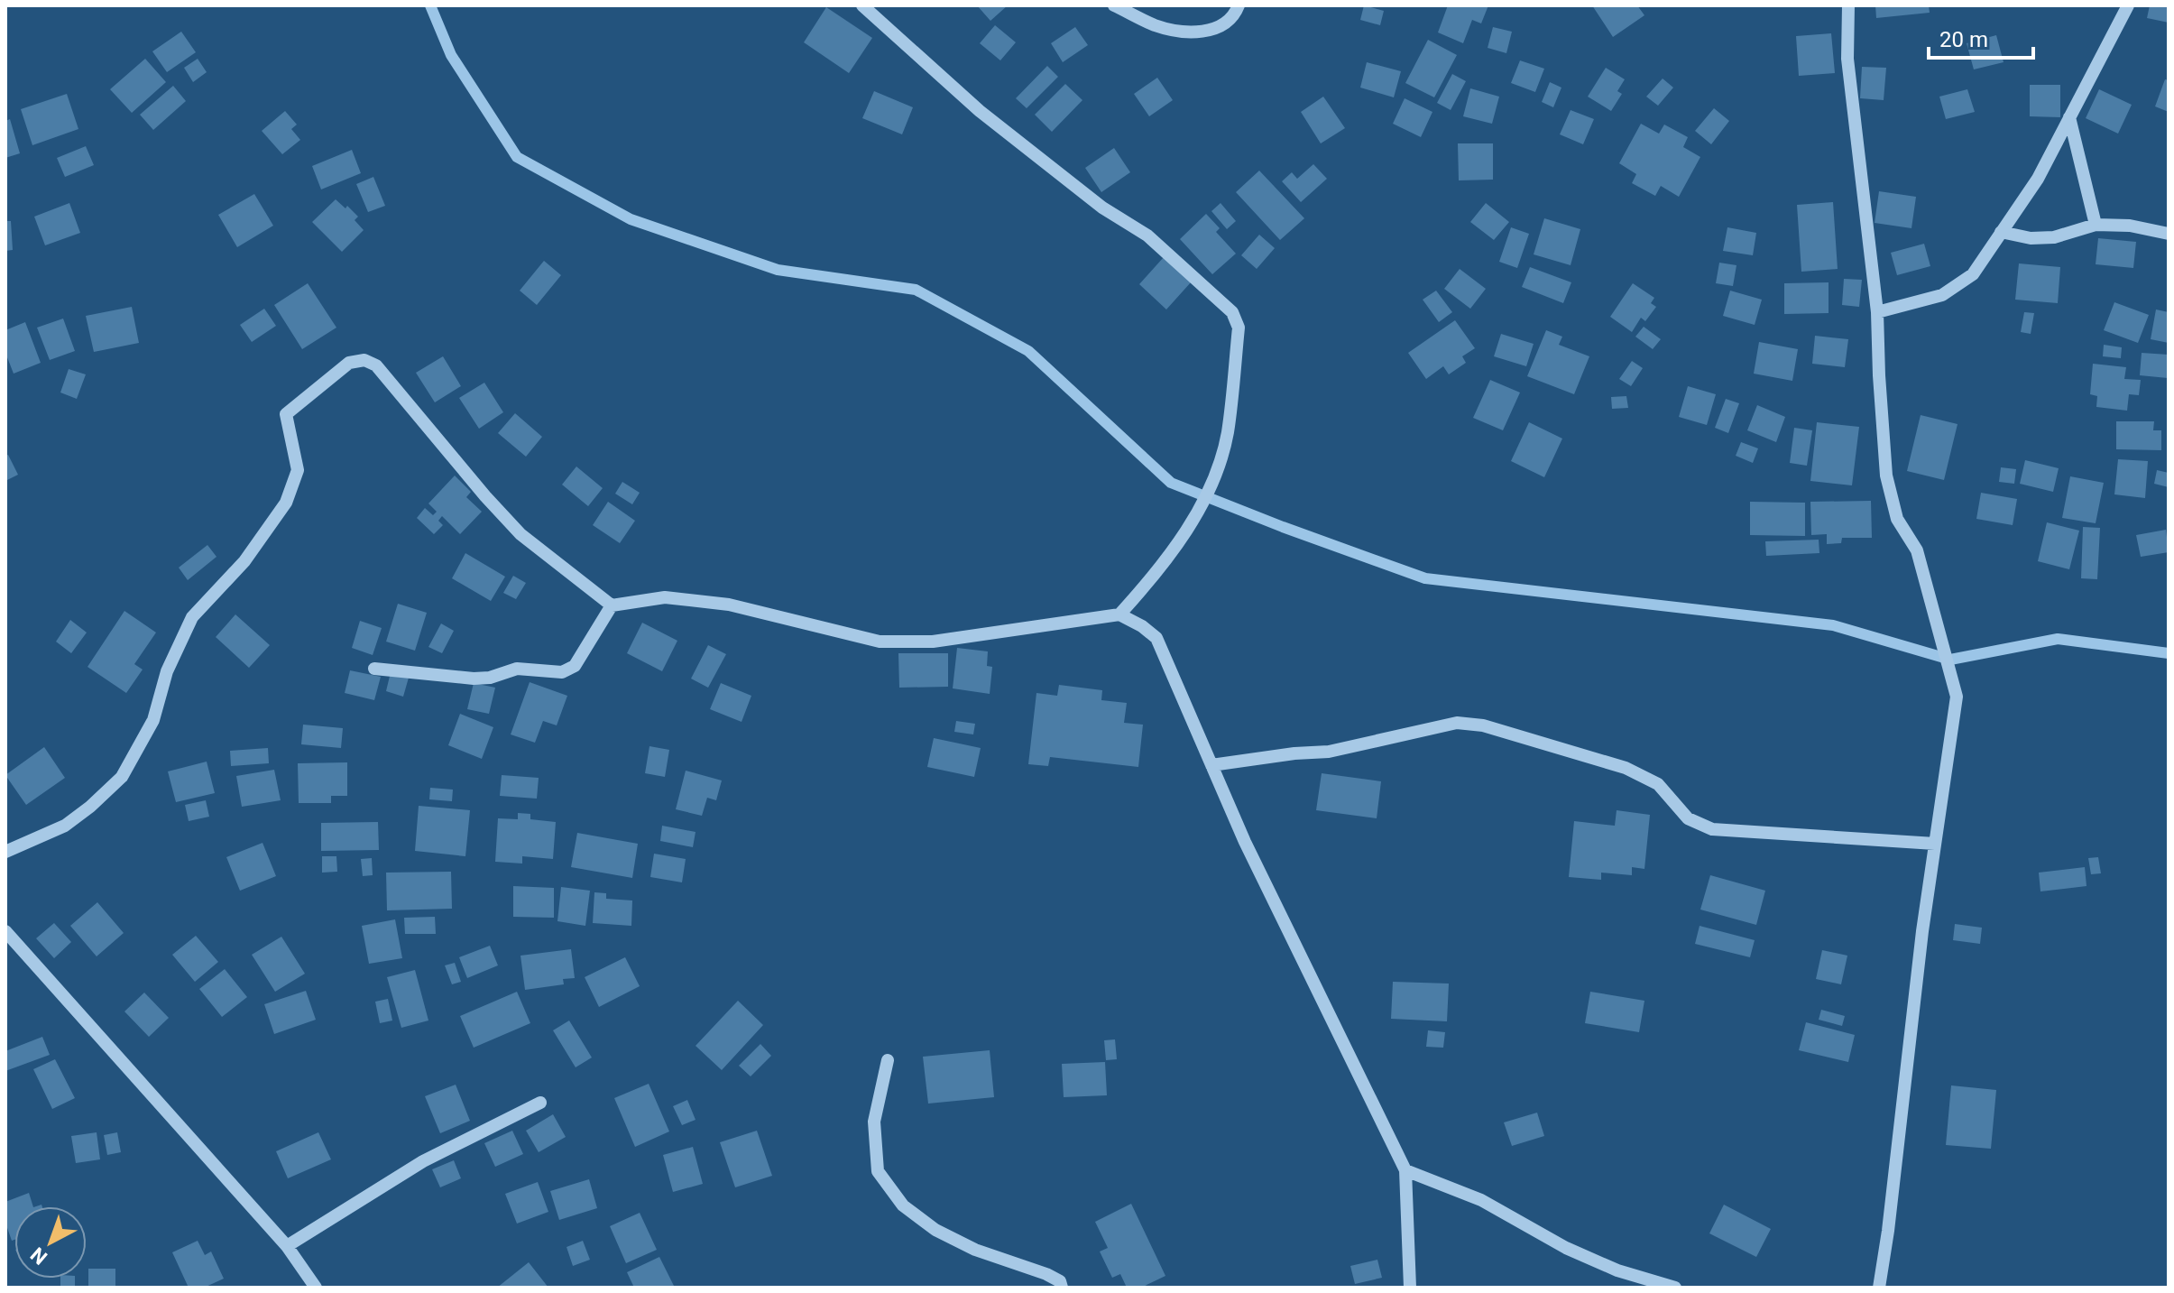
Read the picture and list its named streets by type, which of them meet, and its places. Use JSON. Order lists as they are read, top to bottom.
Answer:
{
  "scale_bar": "20 m",
  "north": "bottom left"
}
